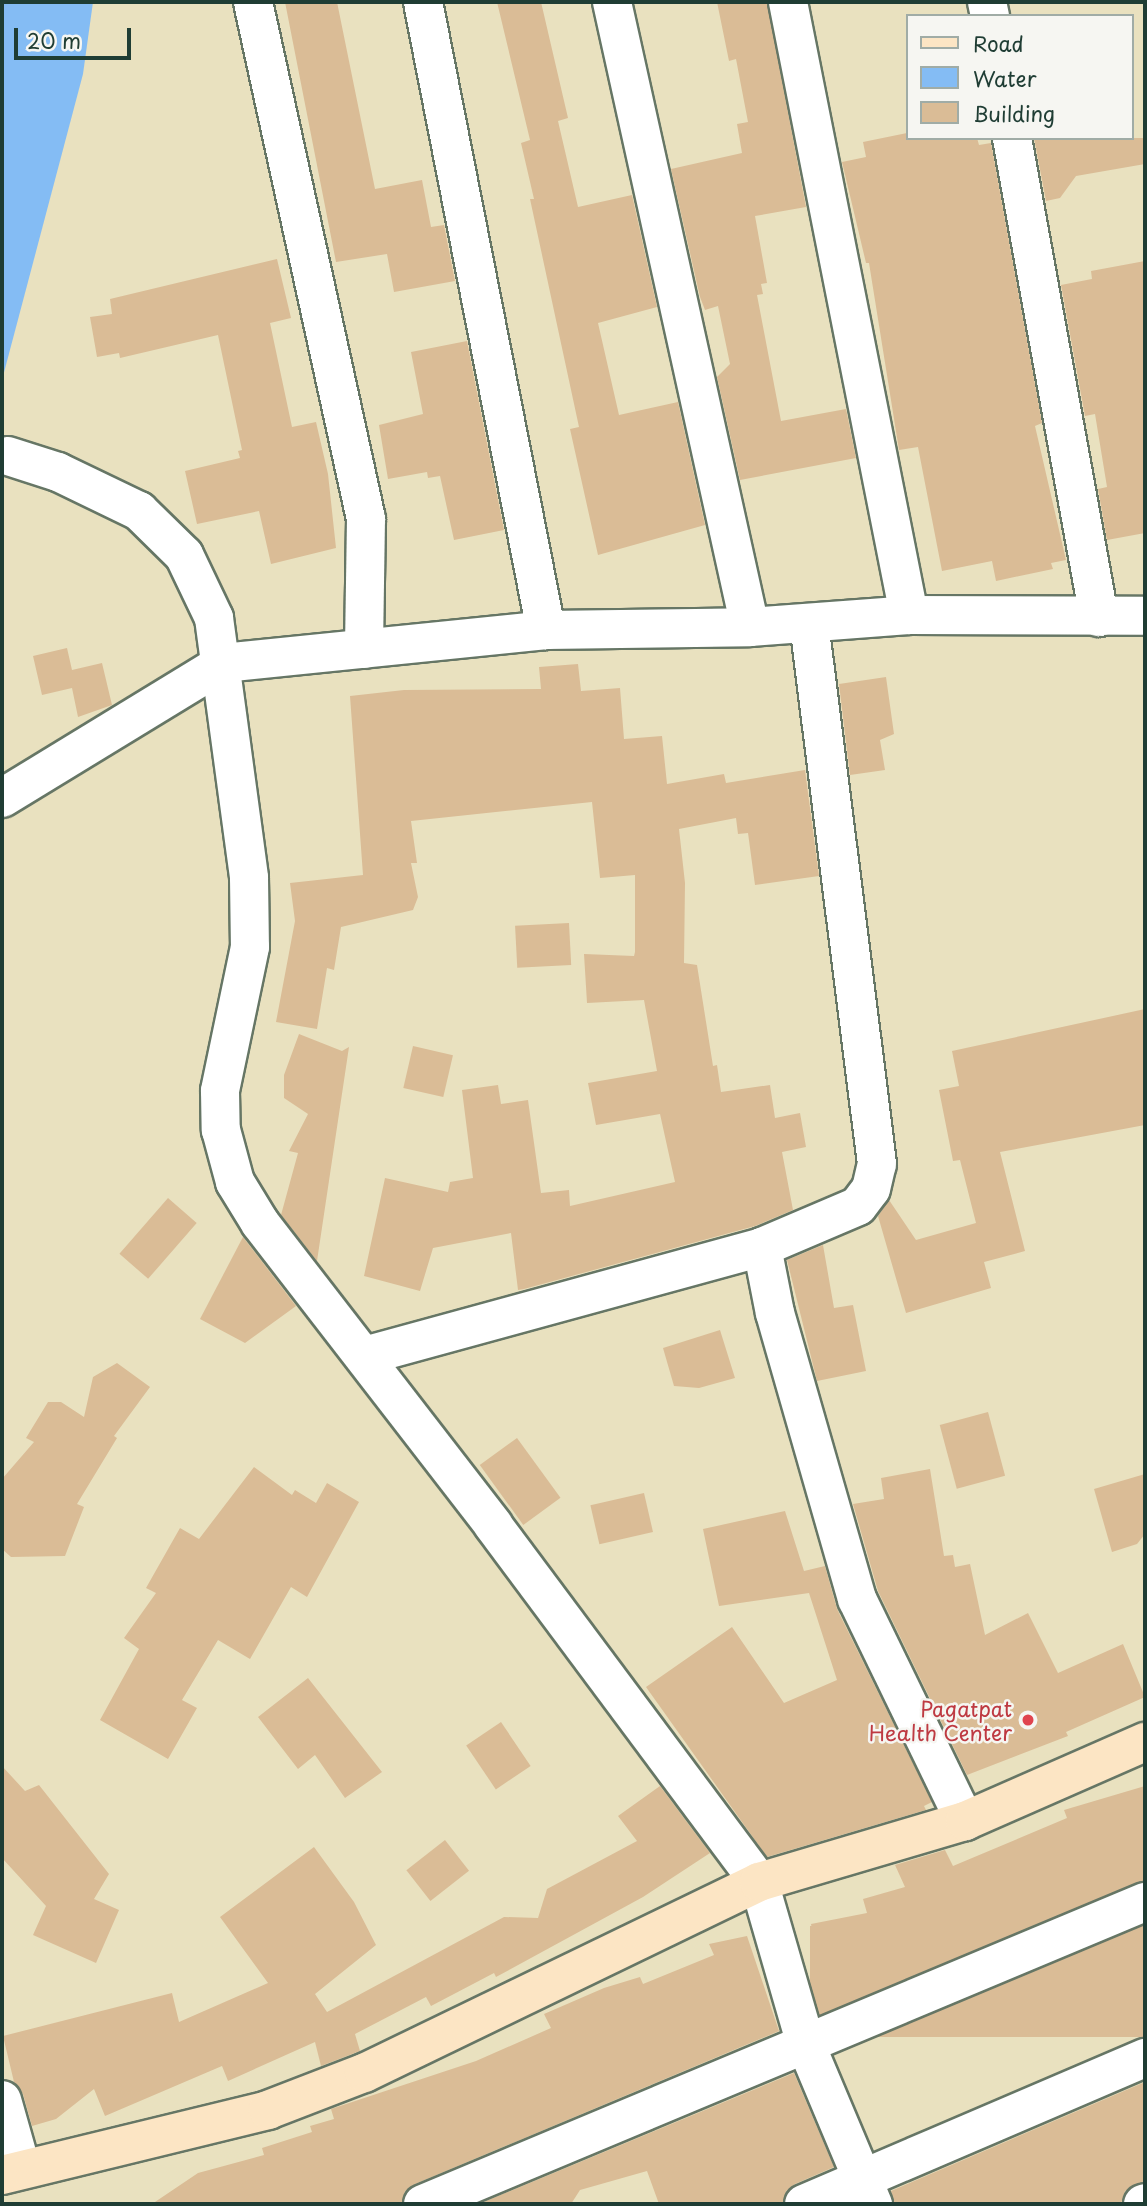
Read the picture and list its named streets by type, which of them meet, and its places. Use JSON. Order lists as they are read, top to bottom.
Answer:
{
  "places": ["Pagatpat Health Center"],
  "legend": ["Road", "Water", "Building"],
  "scale_bar": "20 m"
}
